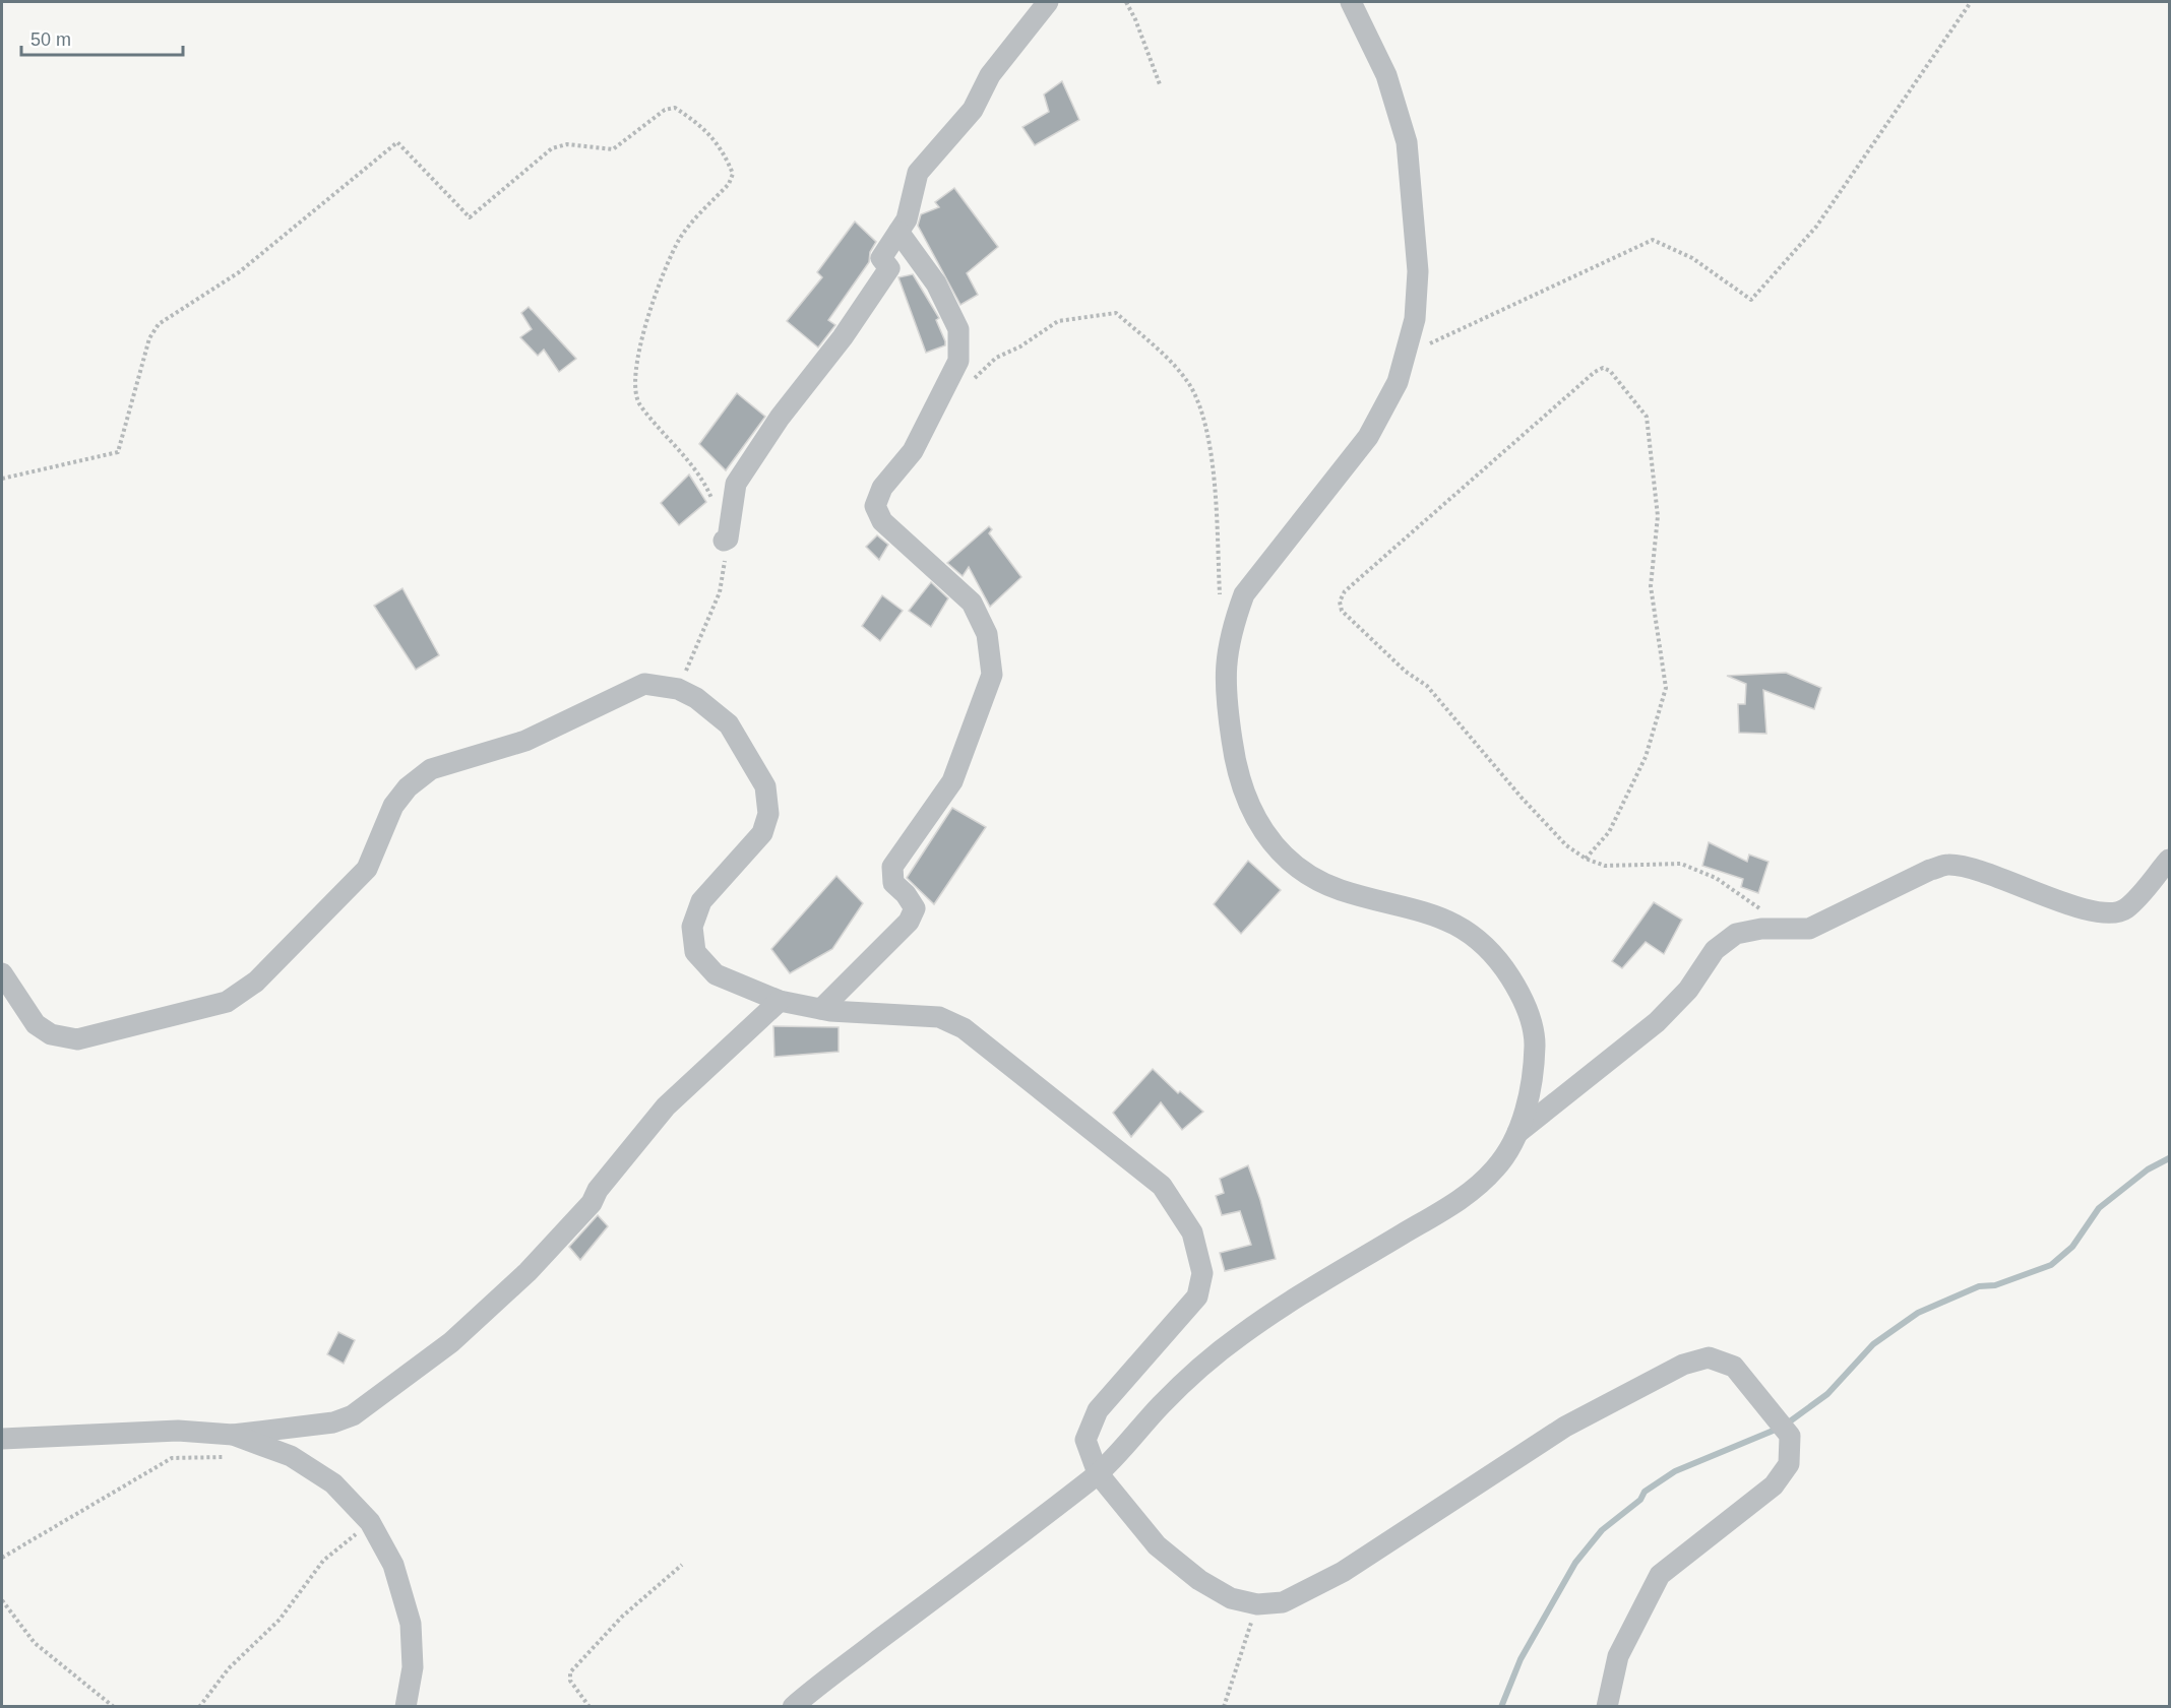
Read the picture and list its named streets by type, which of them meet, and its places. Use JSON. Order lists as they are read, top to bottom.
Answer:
{
  "scale_bar": "50 m"
}
